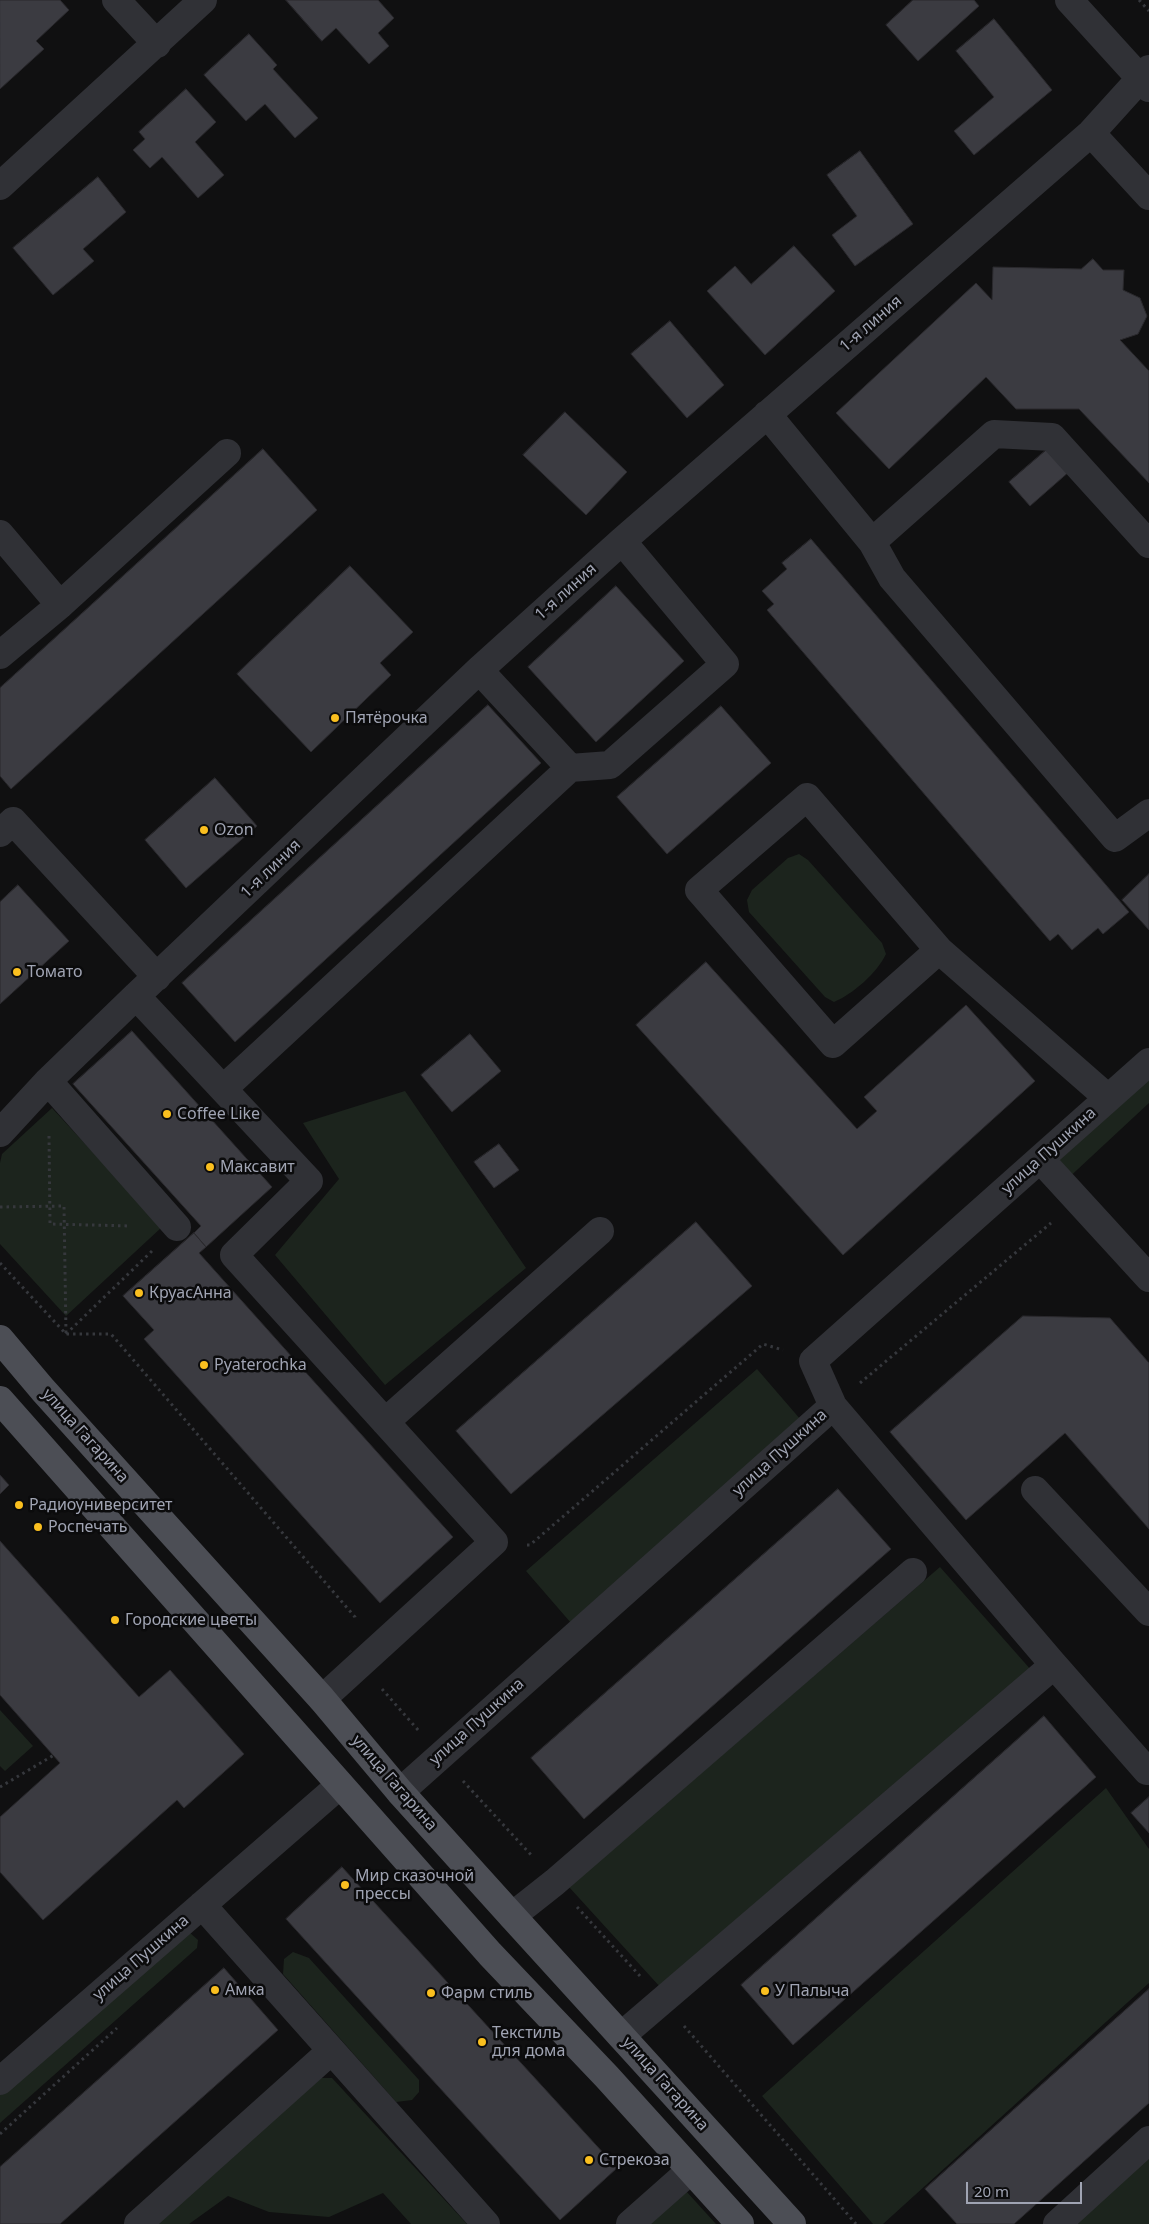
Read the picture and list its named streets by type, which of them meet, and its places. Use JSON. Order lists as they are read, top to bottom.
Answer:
{
  "streets": {
    "main road": ["улица Пушкина", "улица Гагарина"],
    "street": ["1-я линия"]
  },
  "crossings": [
    ["улица Пушкина", "улица Гагарина"]
  ],
  "places": [
    "Пятёрочка",
    "Ozon",
    "Томато",
    "Coffee Like",
    "Максавит",
    "КруасАнна",
    "Pyaterochka",
    "Радиоуниверситет",
    "Роспечать",
    "Городские цветы",
    "Мир сказочной прессы",
    "Амка",
    "У Палыча",
    "Фарм стиль",
    "Текстиль для дома",
    "Стрекоза"
  ],
  "scale_bar": "20 m"
}
